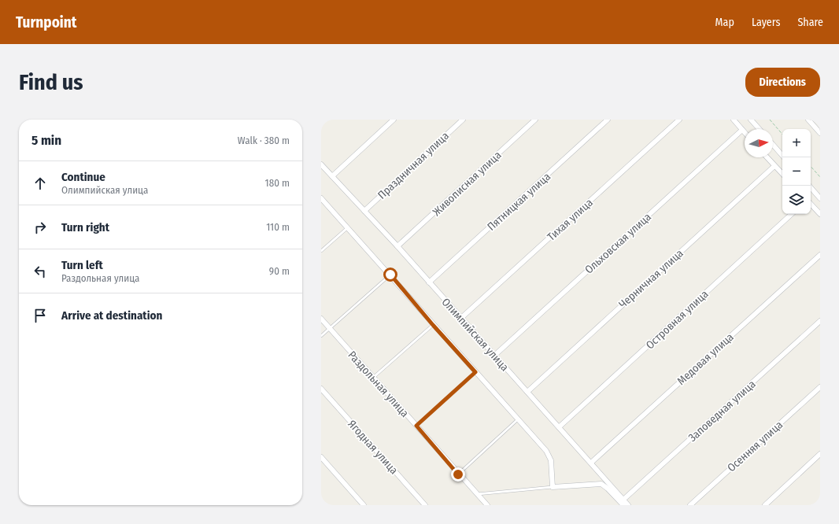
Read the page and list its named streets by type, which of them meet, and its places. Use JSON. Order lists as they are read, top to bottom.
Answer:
{
  "streets": {
    "street": [
      "Праздничная улица",
      "Живописная улица",
      "Пятницкая улица",
      "Тихая улица",
      "Ольховская улица",
      "Черничная улица",
      "Островная улица",
      "Олимпийская улица",
      "Медовая улица",
      "Раздольная улица",
      "Заповедная улица",
      "Осенняя улица",
      "Ягодная улица"
    ]
  },
  "crossings": [
    ["Праздничная улица", "Олимпийская улица"],
    ["Живописная улица", "Олимпийская улица"],
    ["Пятницкая улица", "Олимпийская улица"],
    ["Тихая улица", "Олимпийская улица"],
    ["Ольховская улица", "Олимпийская улица"],
    ["Черничная улица", "Олимпийская улица"],
    ["Островная улица", "Олимпийская улица"],
    ["Олимпийская улица", "Медовая улица"],
    ["Олимпийская улица", "Заповедная улица"]
  ],
  "north": "right",
  "page": {
    "header": "Turnpoint",
    "nav": ["Map", "Layers", "Share"],
    "buttons": "Directions",
    "title": "Find us",
    "heading": ["5 min", "Walk · 380 m"],
    "map_buttons": ["+", "−"],
    "list": [
      ["Continue", "Олимпийская улица", "180 m"],
      ["Turn right", "110 m"],
      ["Turn left", "Раздольная улица", "90 m"],
      "Arrive at destination"
    ]
  }
}
